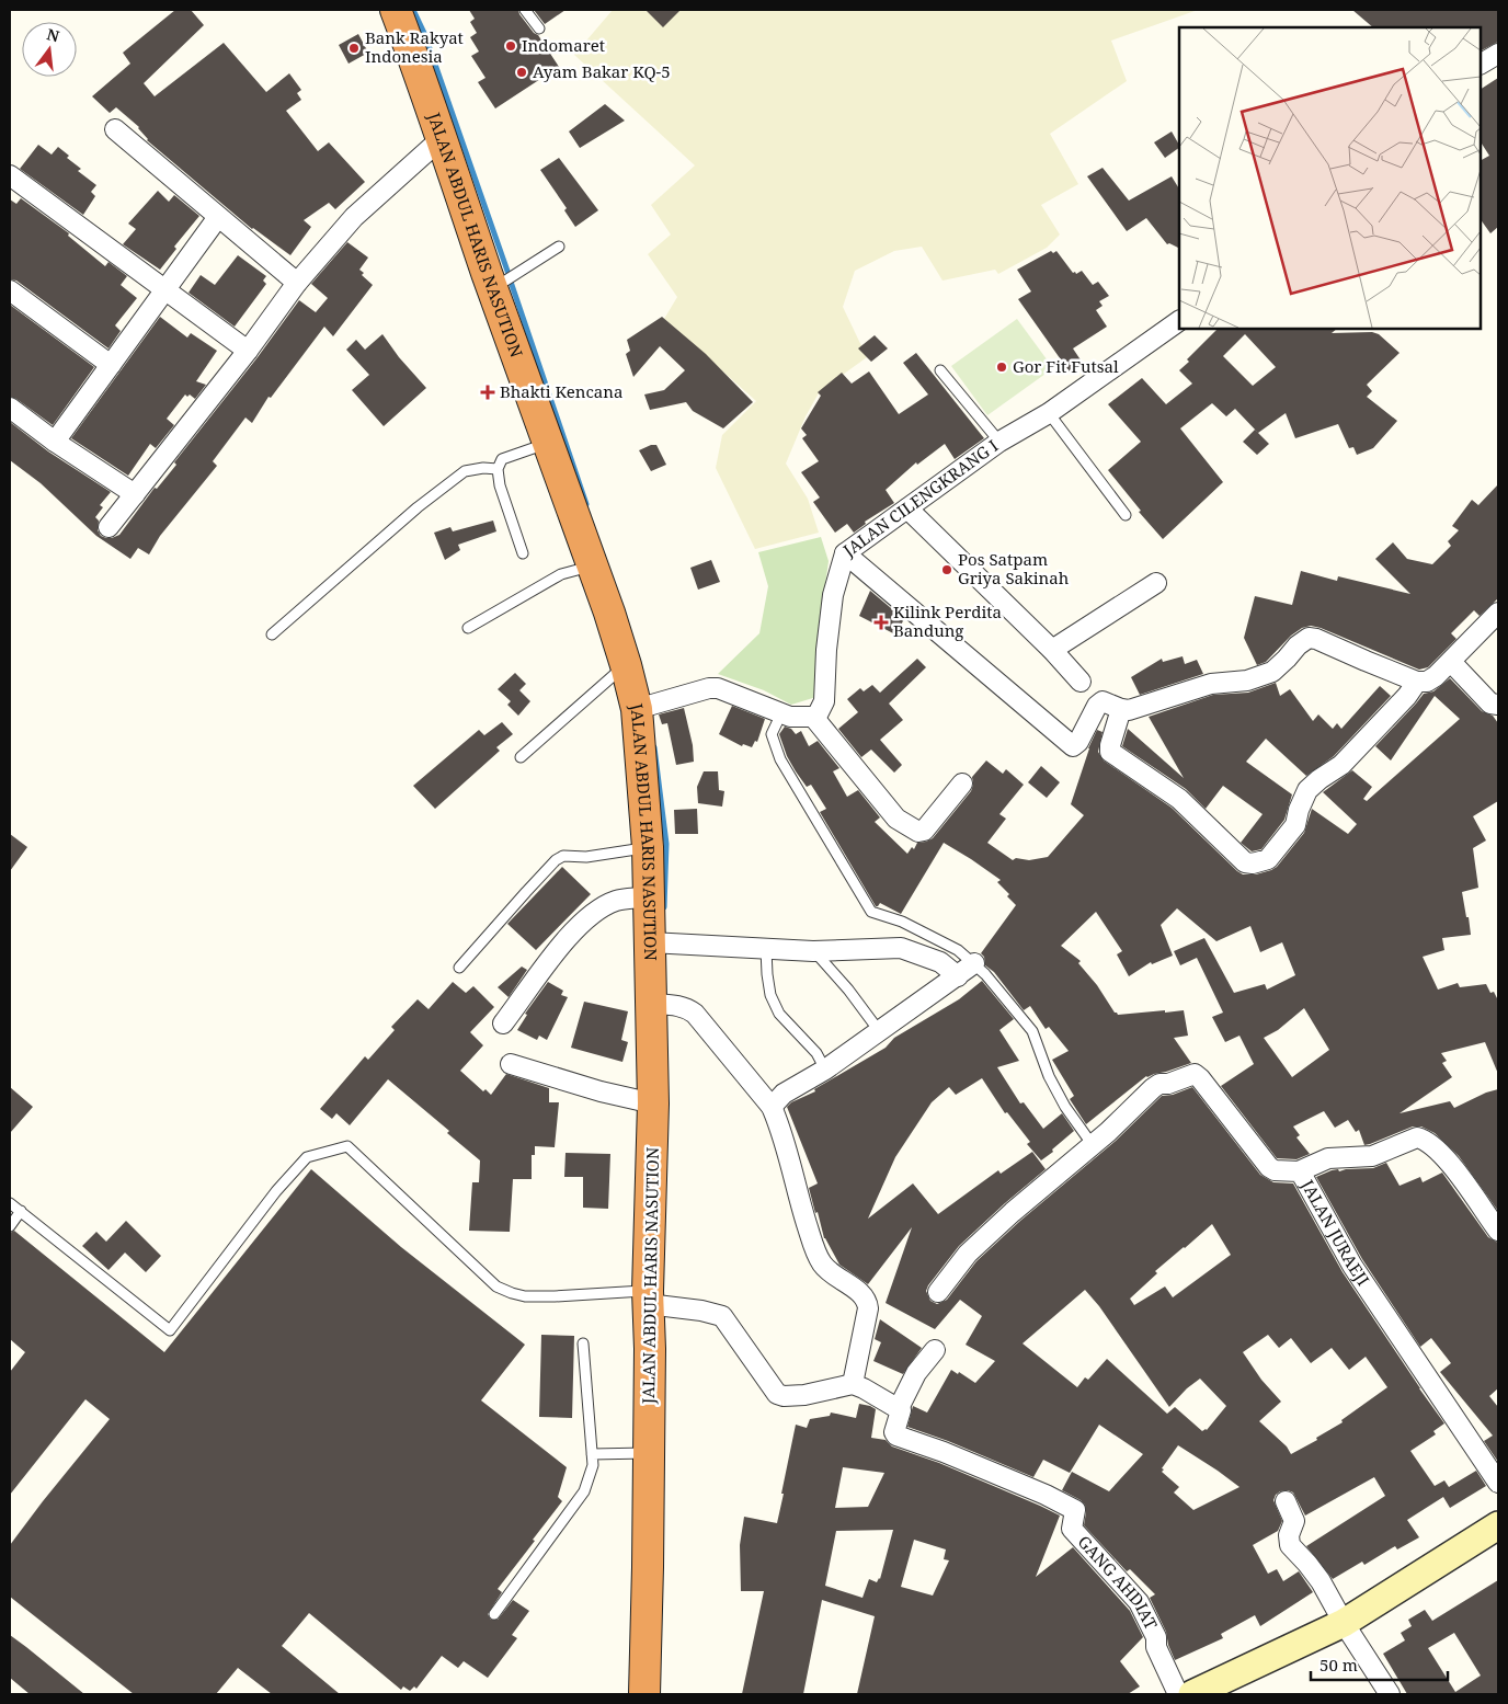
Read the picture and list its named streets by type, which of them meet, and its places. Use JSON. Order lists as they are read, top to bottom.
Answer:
{
  "streets": {
    "highway": ["JALAN ABDUL HARIS NASUTION"],
    "street": ["JALAN CILENGKRANG I", "JALAN JURAEJI", "GANG AHDIAT"]
  },
  "places": {
    "other": [
      "Indomaret",
      "Bank Rakyat Indonesia",
      "Ayam Bakar KQ-5",
      "Gor Fit Futsal",
      "Pos Satpam Griya Sakinah"
    ],
    "health": ["Bhakti Kencana", "Kilink Perdita Bandung"]
  },
  "scale_bar": "50 m",
  "north": "top"
}
